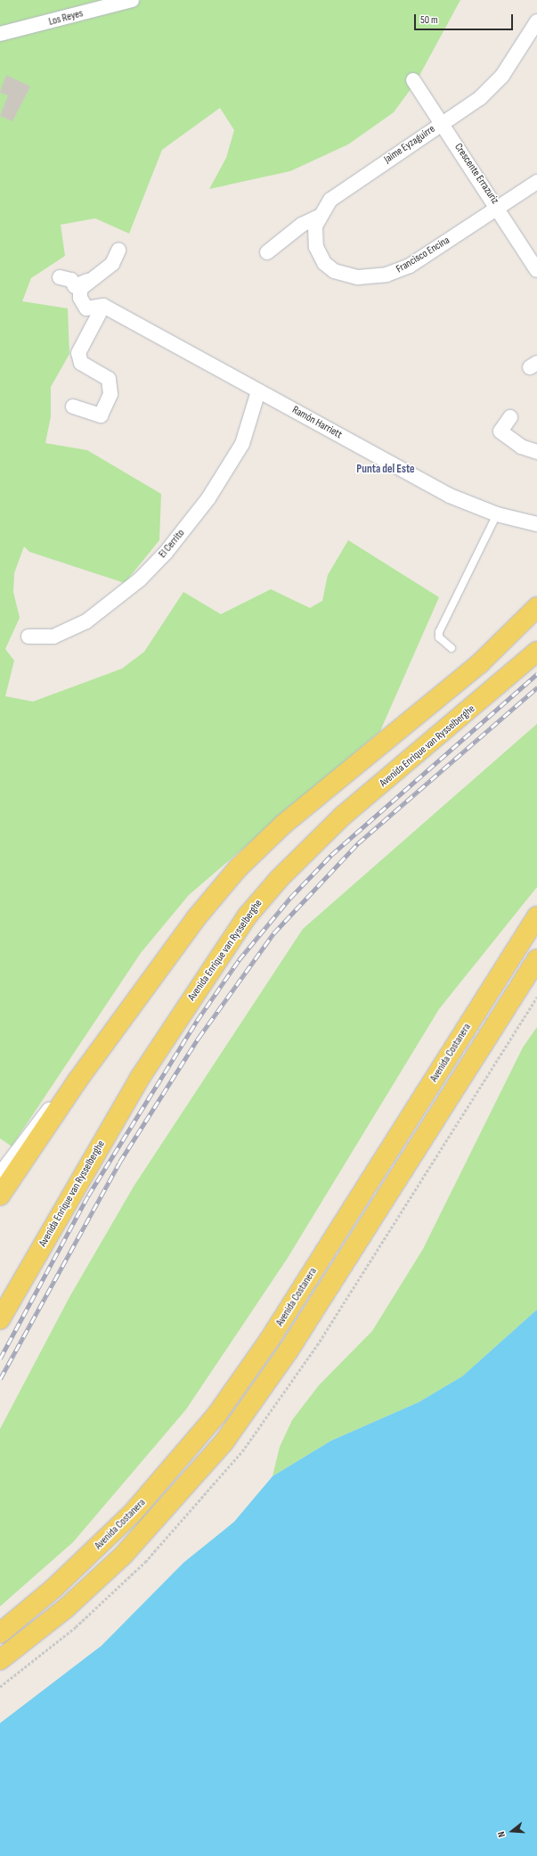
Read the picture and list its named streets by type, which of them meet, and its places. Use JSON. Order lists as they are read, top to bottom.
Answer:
{
  "streets": {
    "main road": ["Avenida Enrique van Rysselberghe", "Avenida Costanera"],
    "street": [
      "Los Reyes",
      "Jaime Eyzaguirre",
      "Crescente Errazuriz",
      "Francisco Encina",
      "Ramón Harriett",
      "El Cerrito"
    ]
  },
  "crossings": [
    ["Jaime Eyzaguirre", "Crescente Errazuriz"],
    ["Jaime Eyzaguirre", "Francisco Encina"],
    ["Crescente Errazuriz", "Francisco Encina"],
    ["Ramón Harriett", "El Cerrito"]
  ],
  "districts": ["Punta del Este"],
  "scale_bar": "50 m",
  "north": "left"
}
